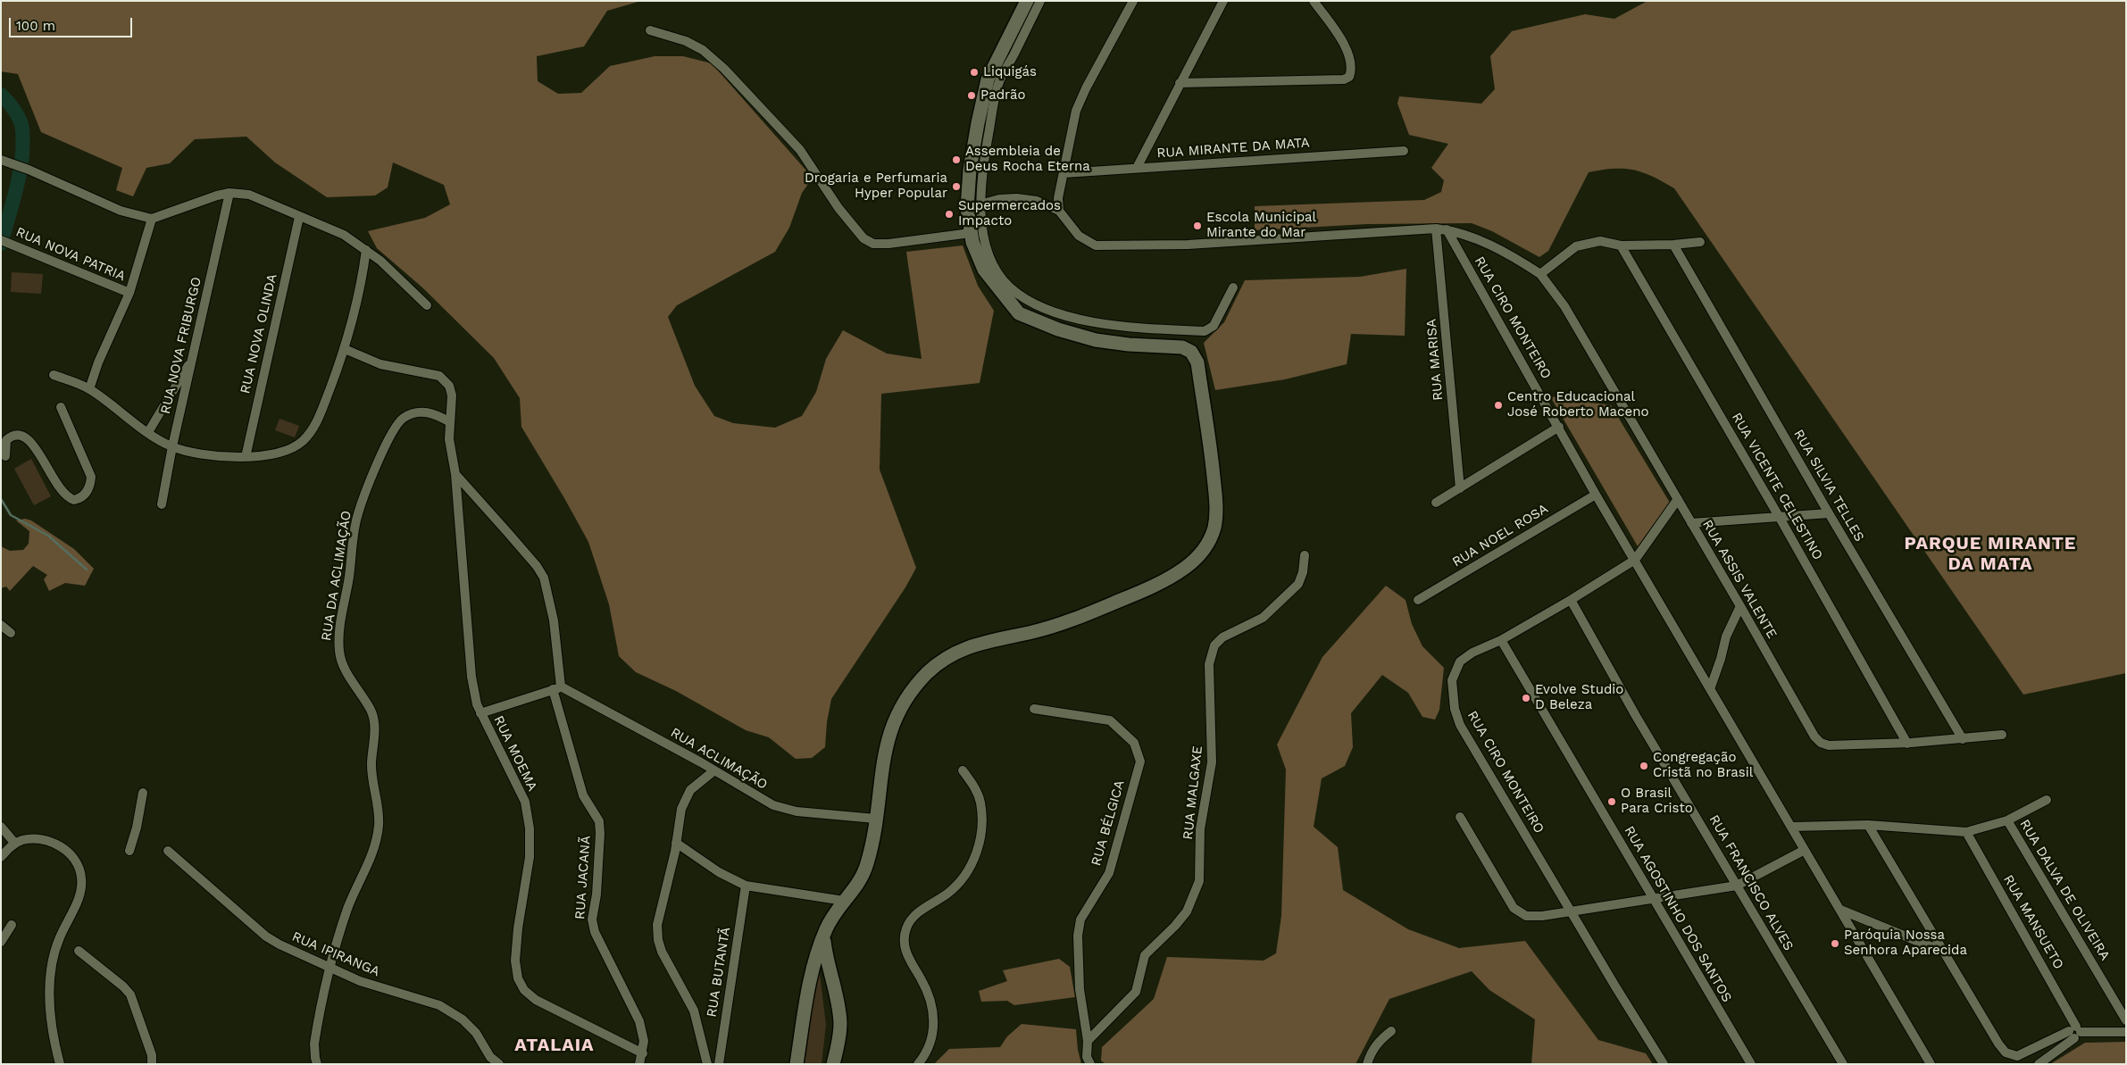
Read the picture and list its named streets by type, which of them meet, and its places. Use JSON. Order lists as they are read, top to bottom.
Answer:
{
  "streets": {
    "street": [
      "RUA MIRANTE DA MATA",
      "RUA NOVA PATRIA",
      "RUA CIRO MONTEIRO",
      "RUA NOVA OLINDA",
      "RUA NOVA FRIBURGO",
      "RUA MARISA",
      "RUA SILVIA TELLES",
      "RUA VICENTE CELESTINO",
      "RUA NOEL ROSA",
      "RUA DA ACLIMAÇÃO",
      "RUA ASSIS VALENTE",
      "RUA MOEMA",
      "RUA ACLIMAÇÃO",
      "RUA MALGAXE",
      "RUA BÉLGICA",
      "RUA JACANÃ",
      "RUA FRANCISCO ALVES",
      "RUA DALVA DE OLIVEIRA",
      "RUA AGOSTINHO DOS SANTOS",
      "RUA MANSUETO",
      "RUA IPIRANGA",
      "RUA BUTANTÃ"
    ]
  },
  "crossings": [
    ["RUA CIRO MONTEIRO", "RUA NOEL ROSA"],
    ["RUA CIRO MONTEIRO", "RUA FRANCISCO ALVES"],
    ["RUA CIRO MONTEIRO", "RUA AGOSTINHO DOS SANTOS"],
    ["RUA SILVIA TELLES", "RUA ASSIS VALENTE"],
    ["RUA VICENTE CELESTINO", "RUA ASSIS VALENTE"],
    ["RUA DA ACLIMAÇÃO", "RUA MOEMA"],
    ["RUA DA ACLIMAÇÃO", "RUA IPIRANGA"],
    ["RUA MOEMA", "RUA JACANÃ"],
    ["RUA ACLIMAÇÃO", "RUA JACANÃ"],
    ["RUA MALGAXE", "RUA BÉLGICA"]
  ],
  "districts": ["PARQUE MIRANTE DA MATA", "ATALAIA"],
  "places": [
    "Liquigás",
    "Padrão",
    "Assembleia de Deus Rocha Eterna",
    "Drogaria e Perfumaria Hyper Popular",
    "Supermercados Impacto",
    "Escola Municipal Mirante do Mar",
    "Centro Educacional José Roberto Maceno",
    "Evolve Studio D Beleza",
    "Congregação Cristã no Brasil",
    "O Brasil Para Cristo",
    "Paróquia Nossa Senhora Aparecida"
  ],
  "scale_bar": "100 m"
}
